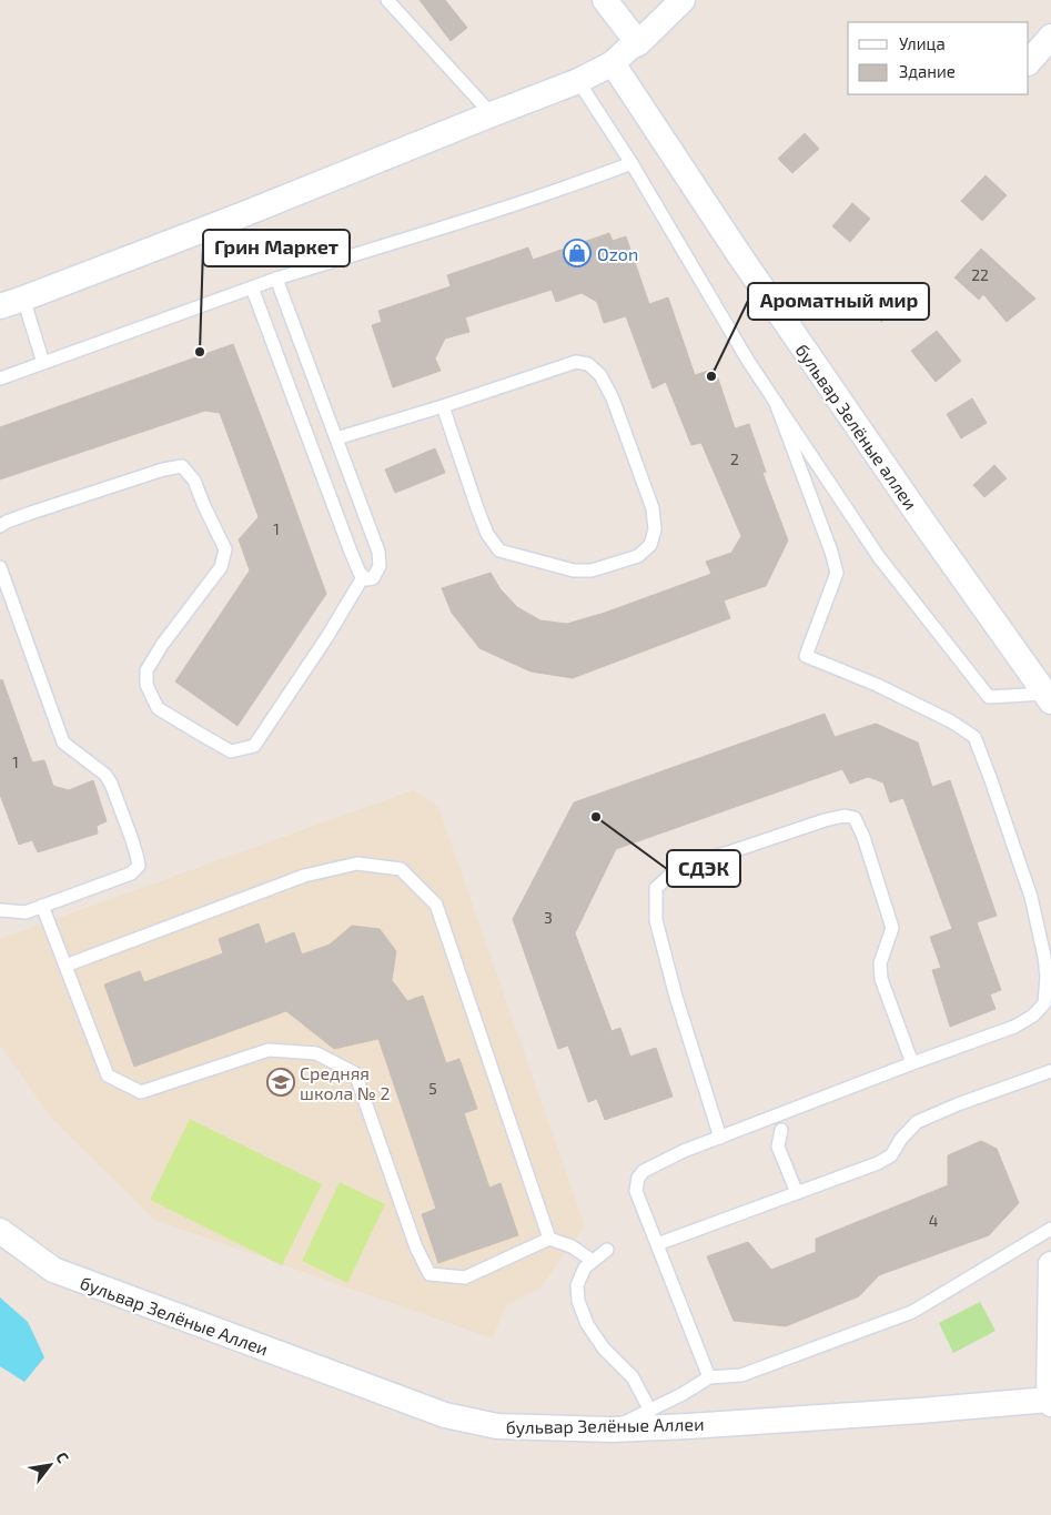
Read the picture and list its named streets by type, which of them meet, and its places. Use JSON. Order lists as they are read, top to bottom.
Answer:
{
  "streets": {
    "street": ["бульвар Зелёные аллеи", "бульвар Зелёные Аллеи"]
  },
  "places": {
    "shop": ["Ozon"],
    "other": ["Грин Маркет", "Ароматный мир", "СДЭК"],
    "school or university": ["Средняя школа № 2"]
  },
  "house_numbers": [
    "22",
    "2",
    "1",
    "1",
    "3",
    "5",
    "4"
  ],
  "legend": ["Улица", "Здание"],
  "north": "top right"
}
